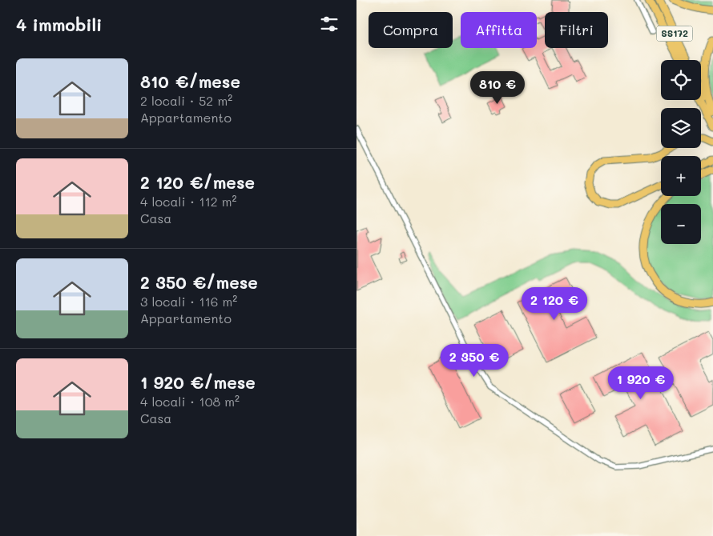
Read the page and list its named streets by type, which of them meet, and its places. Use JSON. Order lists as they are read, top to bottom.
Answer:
{
  "streets": {
    "highway": ["SS172"]
  },
  "page": {
    "heading": "4 immobili",
    "chip": ["Compra", "Affitta", "Filtri"],
    "list": [
      {
        "name": "810 €/mese",
        "note": "2 locali · 52 m² · Appartamento"
      },
      {
        "name": "2 120 €/mese",
        "note": "4 locali · 112 m² · Casa"
      },
      {
        "name": "2 350 €/mese",
        "note": "3 locali · 116 m² · Appartamento"
      },
      {
        "name": "1 920 €/mese",
        "note": "4 locali · 108 m² · Casa"
      }
    ],
    "map_buttons": ["+", "−"],
    "price": [
      "810 €",
      "2 120 €",
      "2 350 €",
      "1 920 €"
    ]
  }
}
